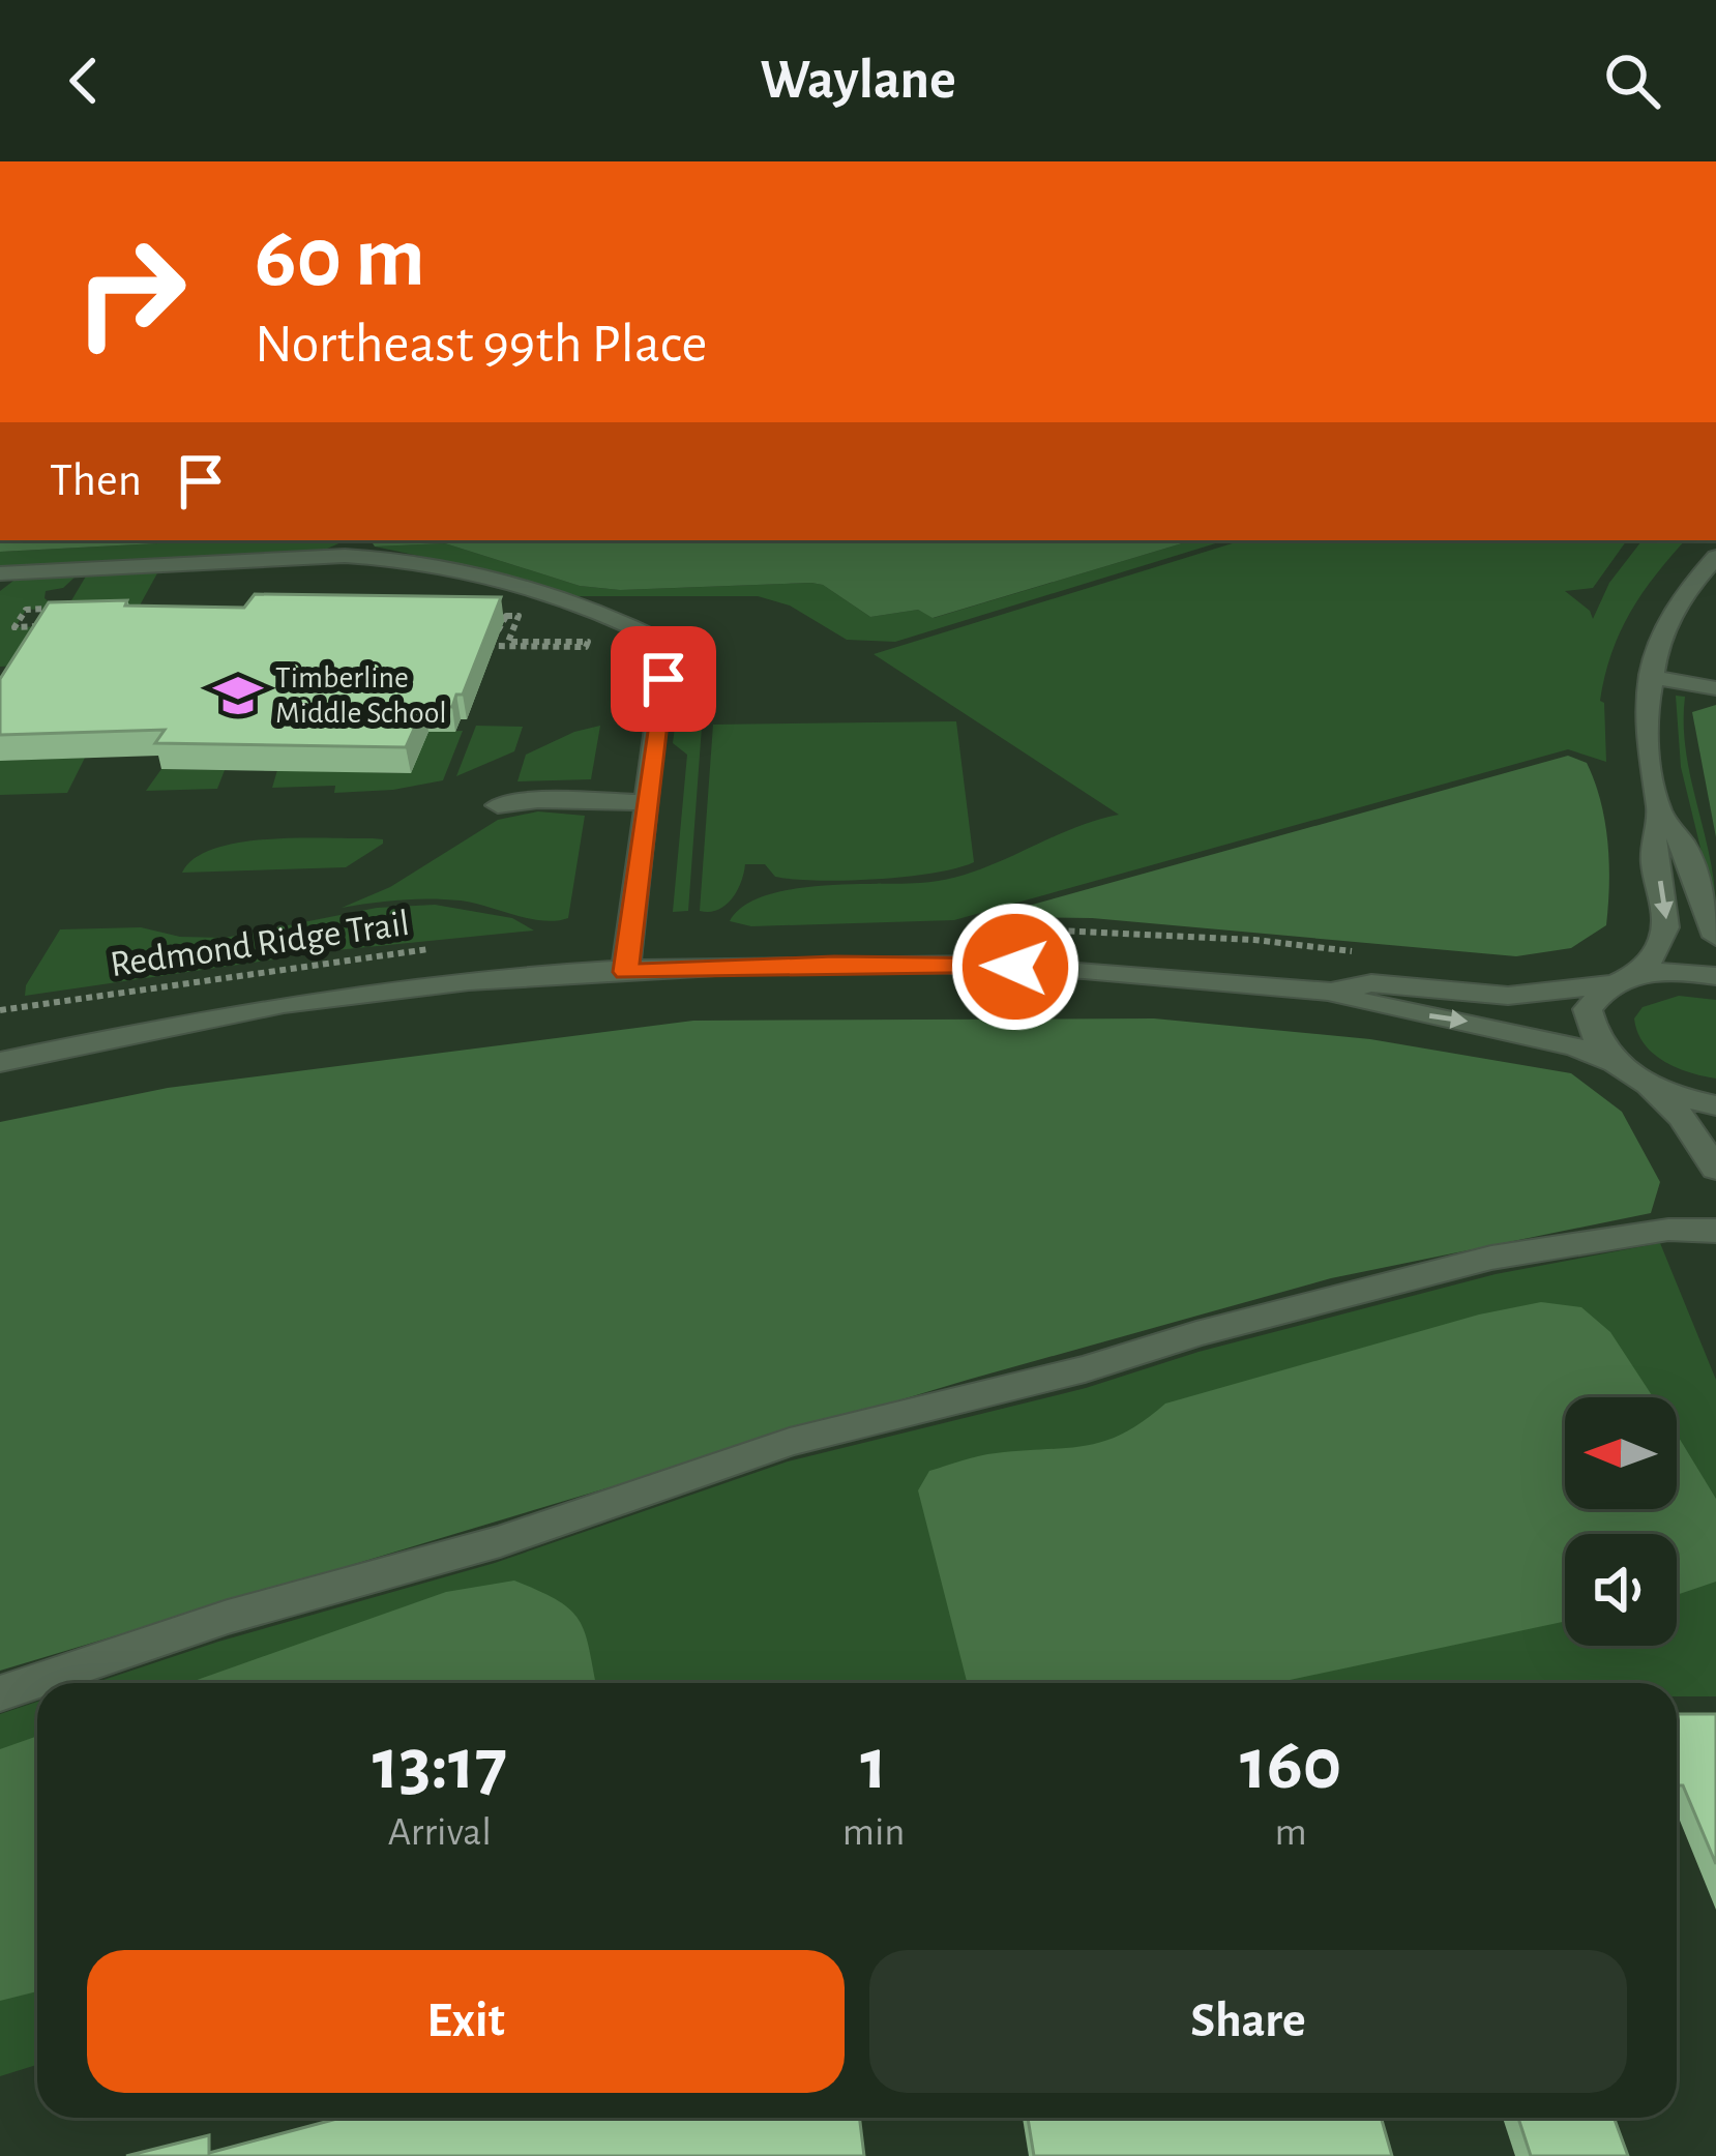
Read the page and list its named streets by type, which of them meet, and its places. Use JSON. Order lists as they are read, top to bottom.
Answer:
{
  "streets": {
    "path": ["Redmond Ridge Trail"]
  },
  "places": {
    "school or university": ["Timberline Middle School"]
  },
  "north": "left",
  "page": {
    "header": "Waylane",
    "turn": ["60 m", "Northeast 99th Place"],
    "then": "Then",
    "eta": [
      "13:17",
      "Arrival",
      "1",
      "min",
      "160",
      "m"
    ],
    "buttons": ["Exit", "Share"]
  }
}
